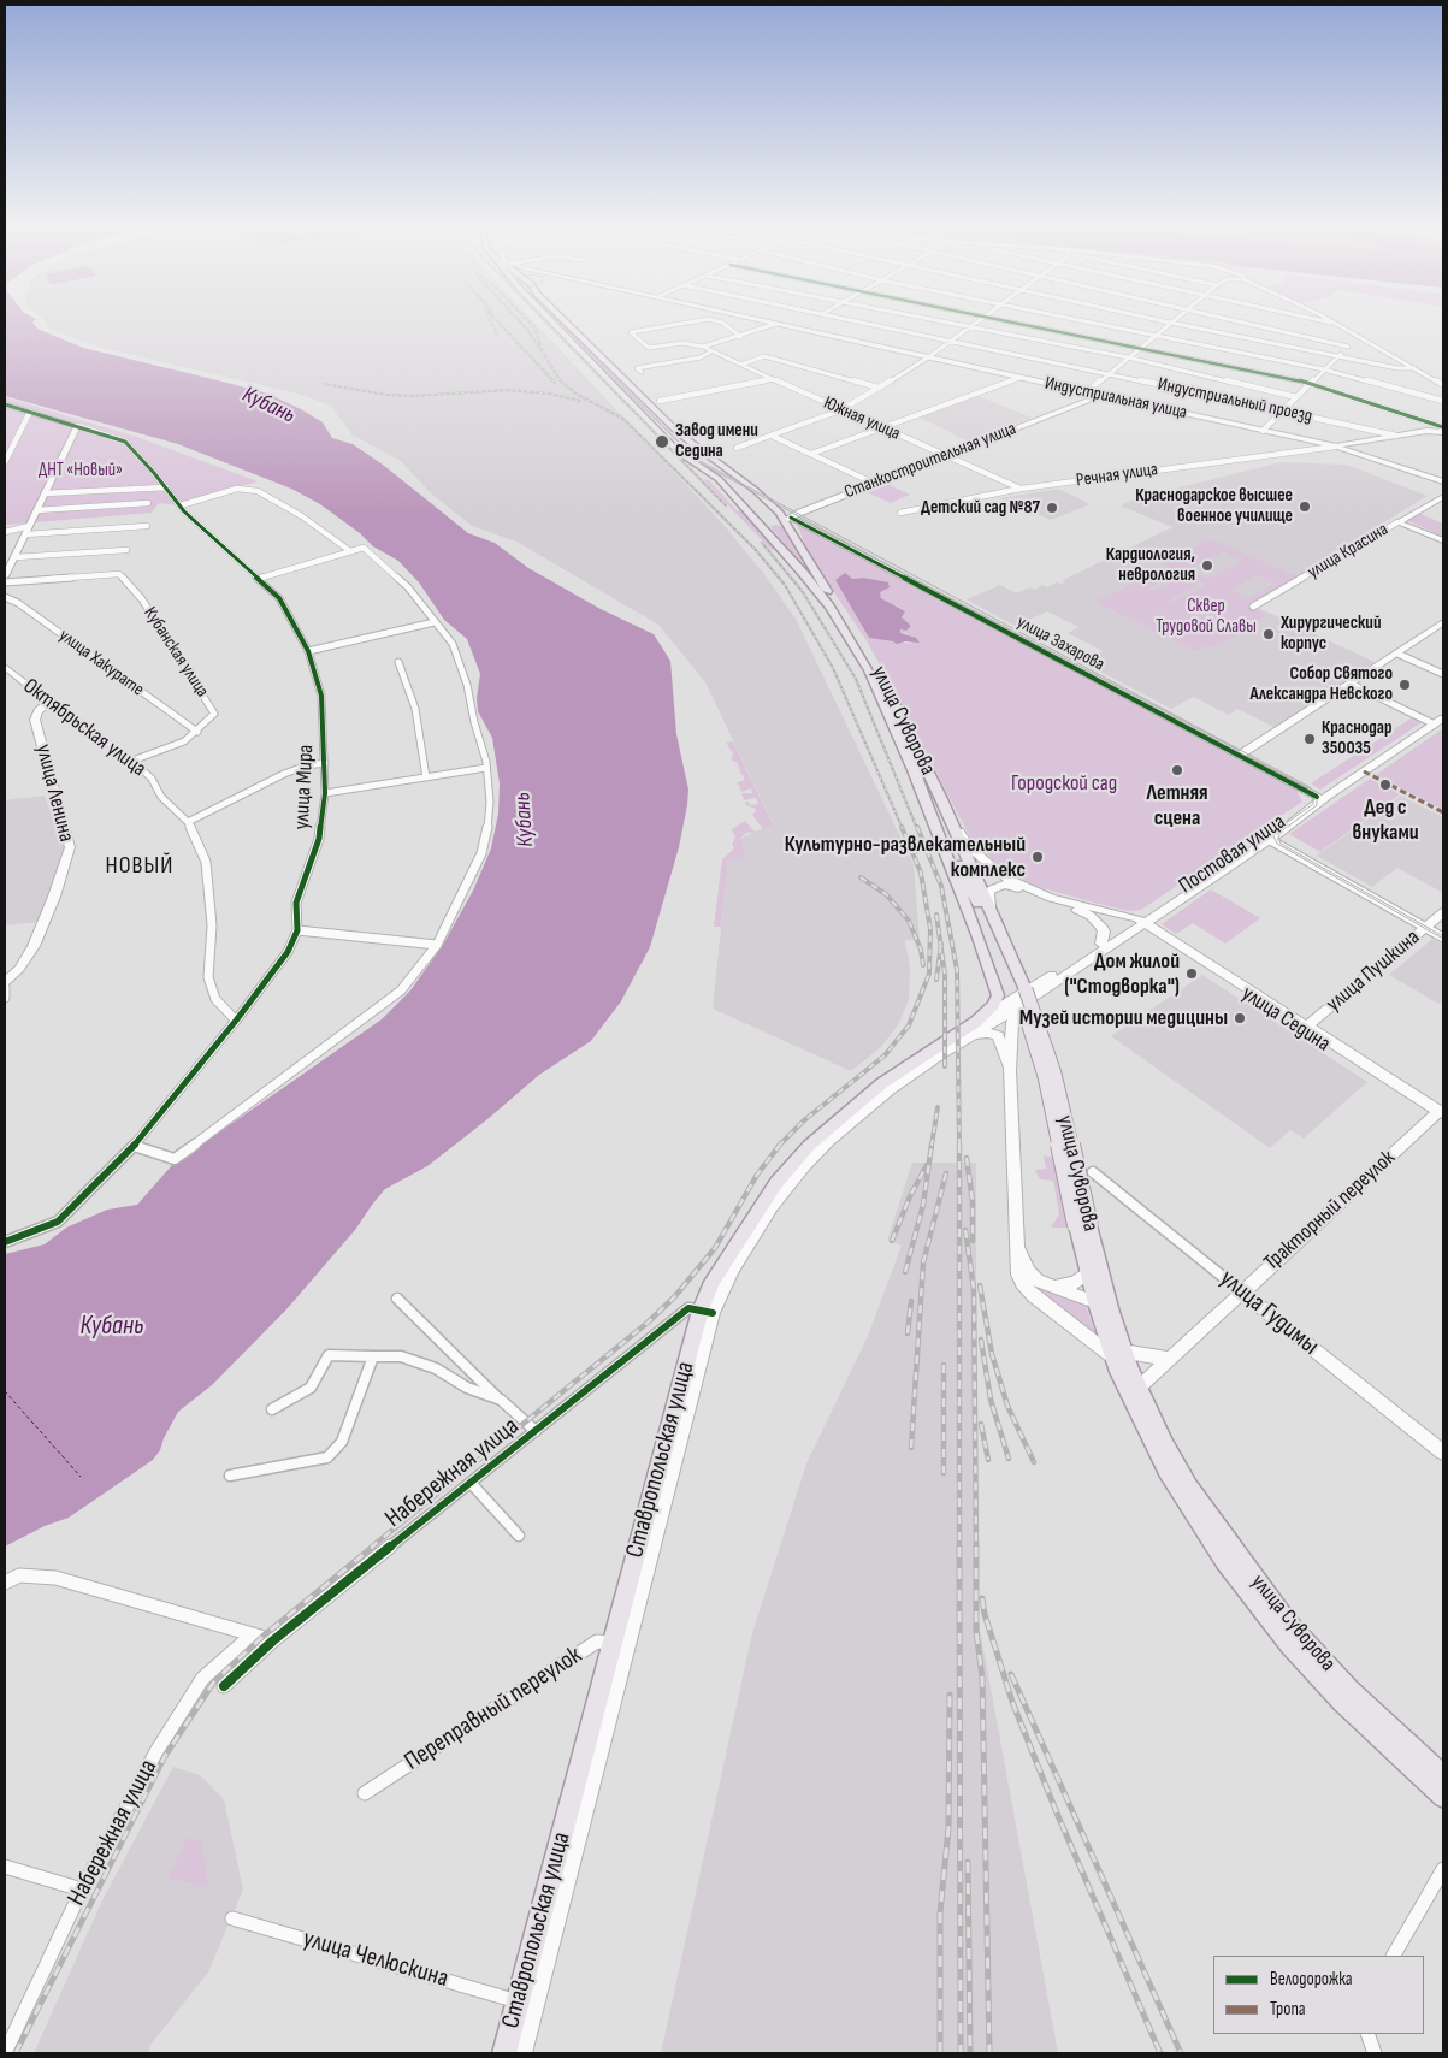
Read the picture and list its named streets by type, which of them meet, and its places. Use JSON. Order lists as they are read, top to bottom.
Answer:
{
  "streets": {
    "main road": ["улица Захарова", "улица Суворова", "Ставропольская улица"],
    "street": [
      "Индустриальная улица",
      "Индустриальный проезд",
      "Южная улица",
      "Станкостроительная улица",
      "Речная улица",
      "улица Красина",
      "Кубанская улица",
      "улица Хакурате",
      "Октябрьская улица",
      "улица Мира",
      "улица Ленина",
      "Постовая улица",
      "улица Пушкина",
      "улица Седина",
      "Тракторный переулок",
      "улица Гудимы",
      "Набережная улица",
      "Переправный переулок",
      "улица Челюскина"
    ]
  },
  "crossings": [
    ["Индустриальная улица", "Станкостроительная улица"],
    ["Индустриальная улица", "Речная улица"],
    ["Южная улица", "Станкостроительная улица"],
    ["Южная улица", "Речная улица"],
    ["Станкостроительная улица", "улица Захарова"],
    ["Станкостроительная улица", "улица Суворова"],
    ["улица Захарова", "улица Суворова"],
    ["улица Захарова", "Постовая улица"],
    ["Кубанская улица", "улица Хакурате"],
    ["Кубанская улица", "Октябрьская улица"],
    ["улица Суворова", "улица Седина"],
    ["улица Суворова", "Тракторный переулок"],
    ["улица Суворова", "Ставропольская улица"],
    ["Октябрьская улица", "улица Мира"],
    ["Октябрьская улица", "улица Ленина"],
    ["Постовая улица", "улица Седина"],
    ["Постовая улица", "Ставропольская улица"],
    ["улица Пушкина", "улица Седина"],
    ["улица Седина", "Тракторный переулок"],
    ["Тракторный переулок", "улица Гудимы"],
    ["Ставропольская улица", "Набережная улица"],
    ["Ставропольская улица", "Переправный переулок"],
    ["Ставропольская улица", "улица Челюскина"]
  ],
  "districts": ["НОВЫЙ"],
  "water": ["Кубань"],
  "parks": ["ДНТ «Новый»", "Сквер Трудовой Славы", "Городской сад"],
  "places": [
    "Завод имени Седина",
    "Краснодарское высшее военное училище",
    "Детский сад №87",
    "Кардиология, неврология",
    "Хирургический корпус",
    "Собор Святого Александра Невского",
    "Краснодар 350035",
    "Летняя сцена",
    "Дед с внуками",
    "Культурно-развлекательный комплекс",
    "Дом жилой (\"Стодворка\")",
    "Музей истории медицины"
  ],
  "legend": ["Велодорожка", "Тропа"]
}
